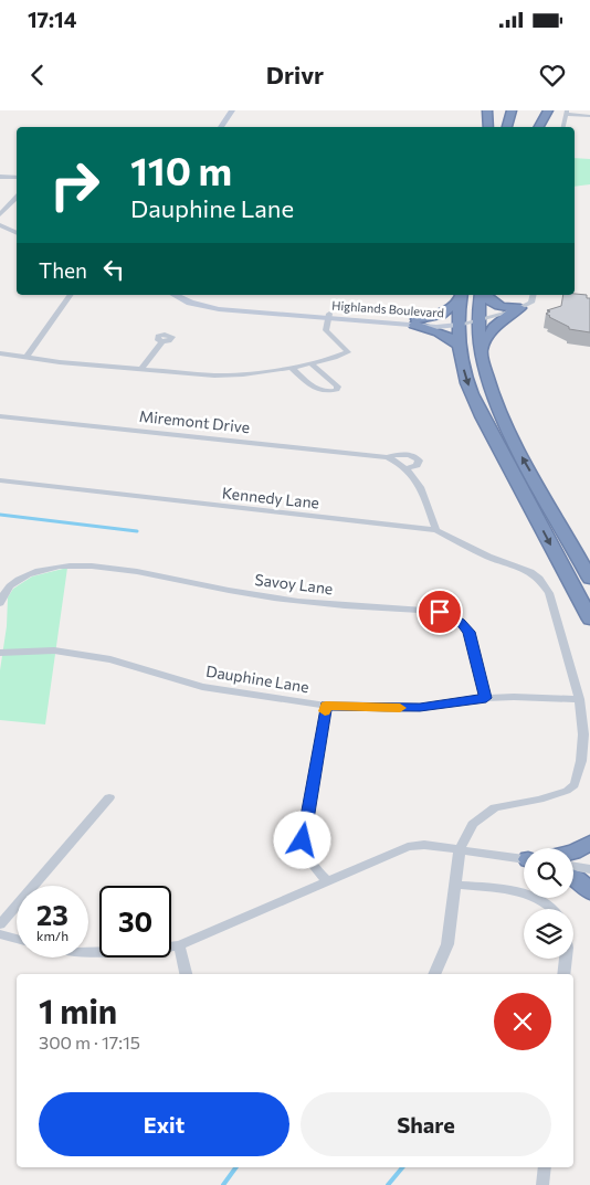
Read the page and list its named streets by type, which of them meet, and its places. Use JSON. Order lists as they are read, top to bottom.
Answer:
{
  "streets": {
    "street": [
      "Highlands Boulevard",
      "Miremont Drive",
      "Kennedy Lane",
      "Savoy Lane",
      "Dauphine Lane"
    ]
  },
  "crossings": [
    ["Miremont Drive", "Kennedy Lane"],
    ["Kennedy Lane", "Dauphine Lane"],
    ["Savoy Lane", "Dauphine Lane"]
  ],
  "page": {
    "status": "17:14",
    "header": "Drivr",
    "turn": ["110 m", "Dauphine Lane"],
    "then": "Then",
    "speed": "23 km/h",
    "limit": "30",
    "heading": ["1 min", "300 m · 17:15"],
    "buttons": ["Exit", "Share"]
  }
}
